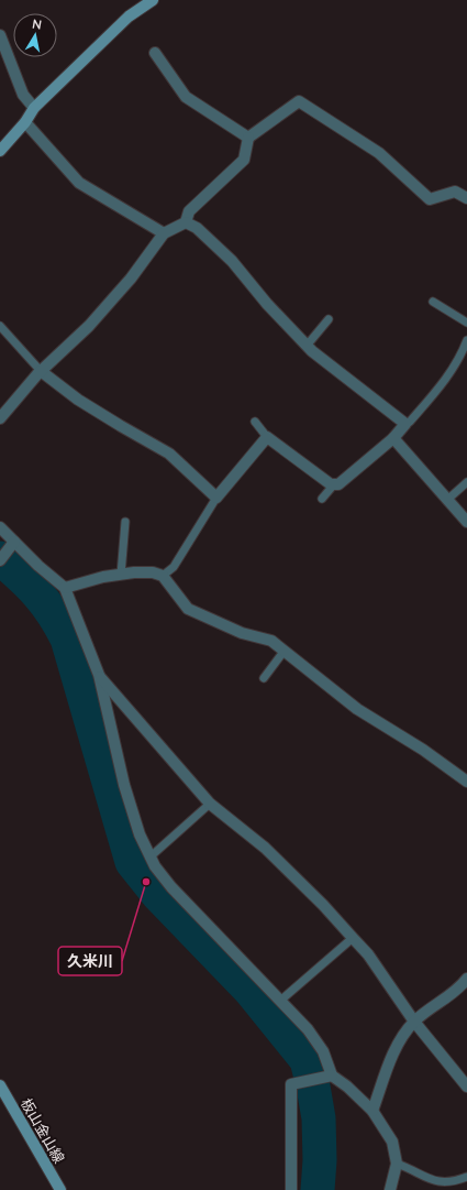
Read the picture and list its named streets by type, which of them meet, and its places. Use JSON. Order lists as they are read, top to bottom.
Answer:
{
  "streets": {
    "main road": ["板山金山線"]
  },
  "places": ["久米川"],
  "north": "top"
}
